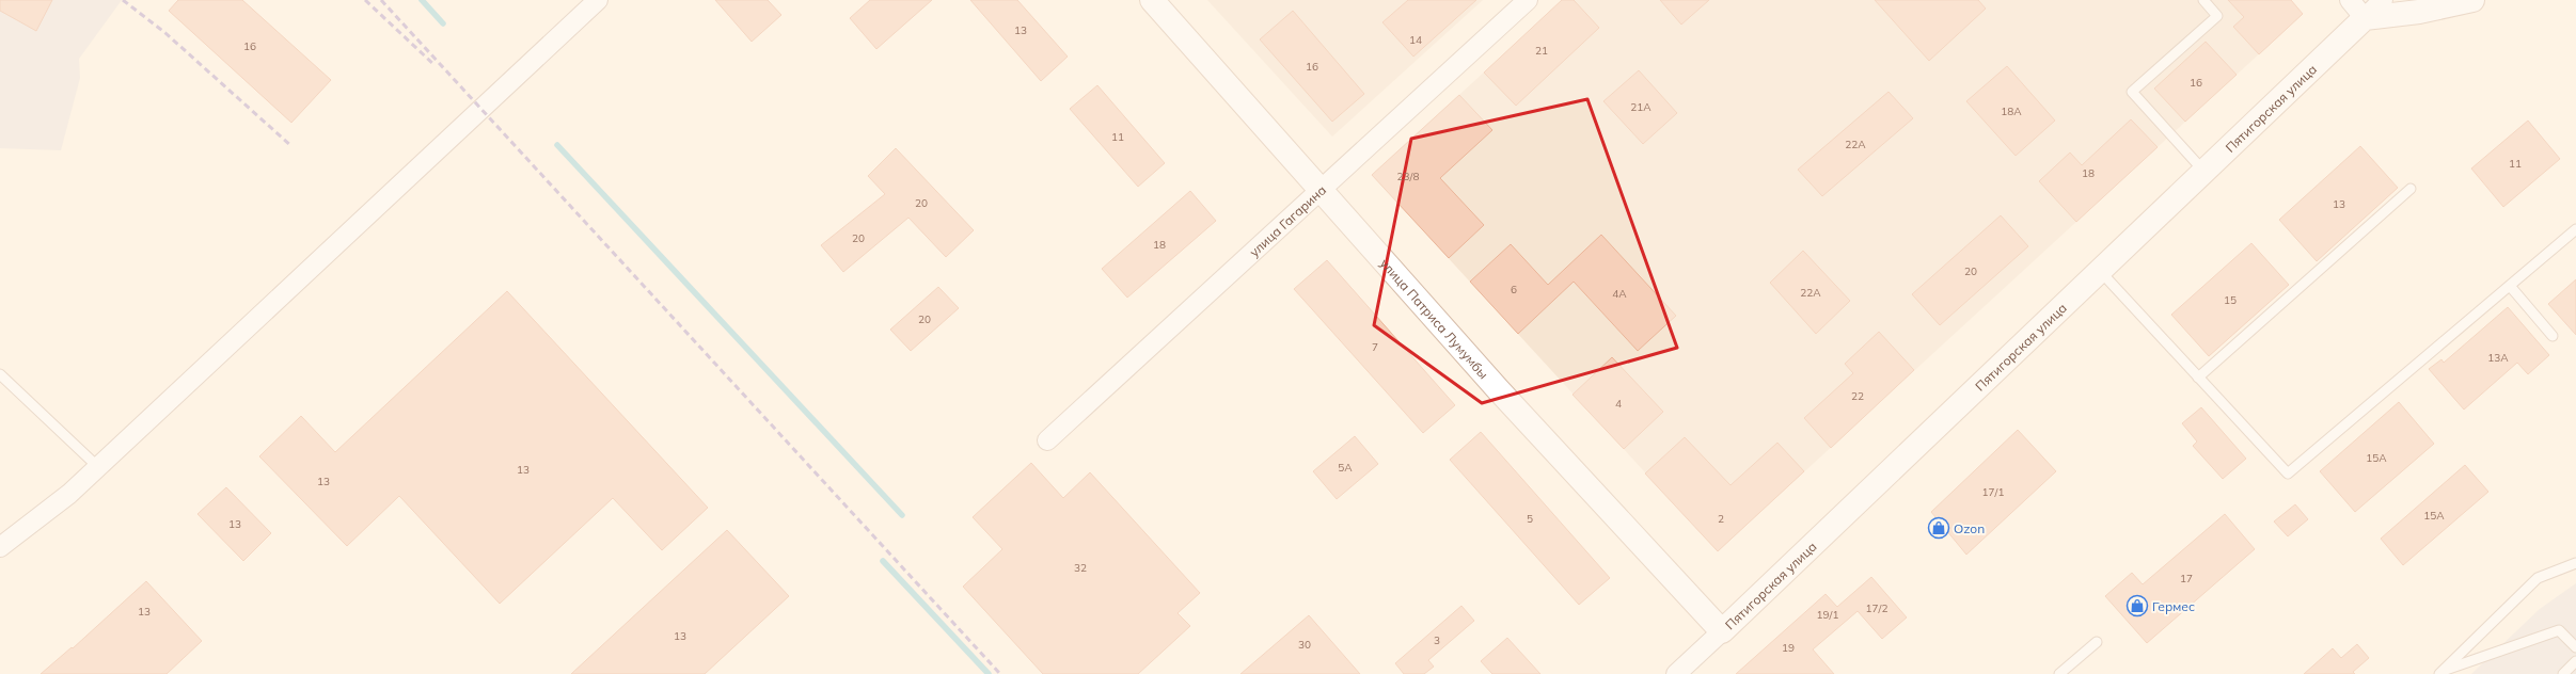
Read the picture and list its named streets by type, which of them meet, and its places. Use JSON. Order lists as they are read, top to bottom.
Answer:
{
  "streets": {
    "street": ["Пятигорская улица", "улица Гагарина", "улица Патриса Лумумбы"]
  },
  "crossings": [
    ["Пятигорская улица", "улица Патриса Лумумбы"],
    ["улица Гагарина", "улица Патриса Лумумбы"]
  ],
  "places": {
    "shop": ["Ozon", "Гермес"]
  },
  "house_numbers": [
    "13",
    "14",
    "16",
    "21",
    "16",
    "16",
    "21А",
    "18А",
    "11",
    "22А",
    "11",
    "18",
    "23/8",
    "20",
    "13",
    "20",
    "18",
    "20",
    "6",
    "22А",
    "4А",
    "15",
    "20",
    "7",
    "13А",
    "22",
    "4",
    "15А",
    "5А",
    "13",
    "13",
    "17/1",
    "15А",
    "5",
    "2",
    "13",
    "32",
    "17",
    "17/2",
    "13",
    "19/1",
    "13",
    "3",
    "30",
    "19"
  ]
}
